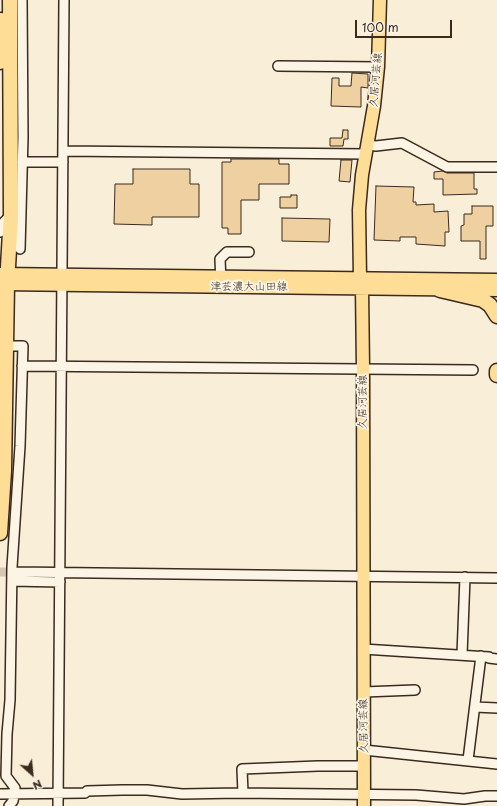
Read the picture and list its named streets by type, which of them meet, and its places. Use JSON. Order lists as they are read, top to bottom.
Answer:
{
  "streets": {
    "main road": ["久居河芸線", "津芸濃大山田線"]
  },
  "crossings": [
    ["久居河芸線", "津芸濃大山田線"]
  ],
  "scale_bar": "100 m",
  "north": "bottom right"
}
